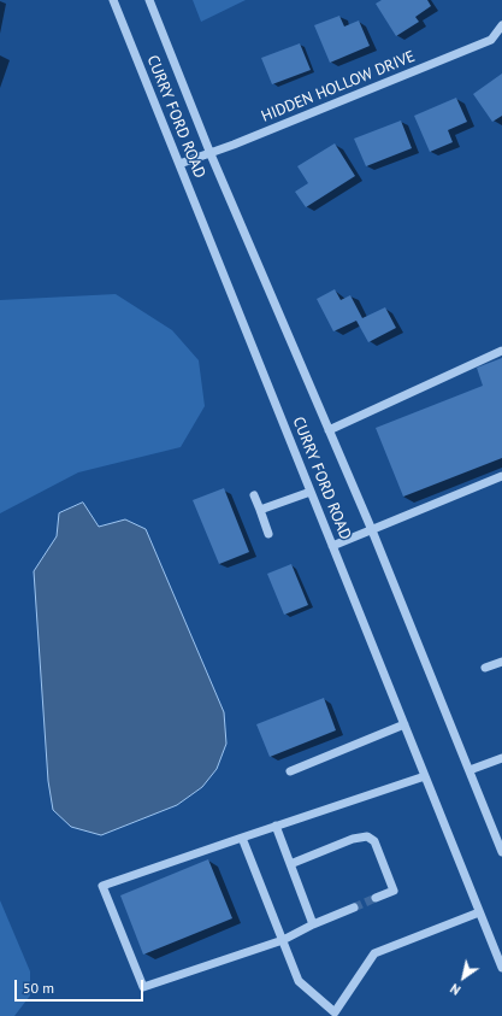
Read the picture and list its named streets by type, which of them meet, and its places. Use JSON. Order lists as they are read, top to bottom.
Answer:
{
  "streets": {
    "street": ["HIDDEN HOLLOW DRIVE", "CURRY FORD ROAD"]
  },
  "crossings": [
    ["HIDDEN HOLLOW DRIVE", "CURRY FORD ROAD"]
  ],
  "scale_bar": "50 m",
  "north": "bottom left"
}
